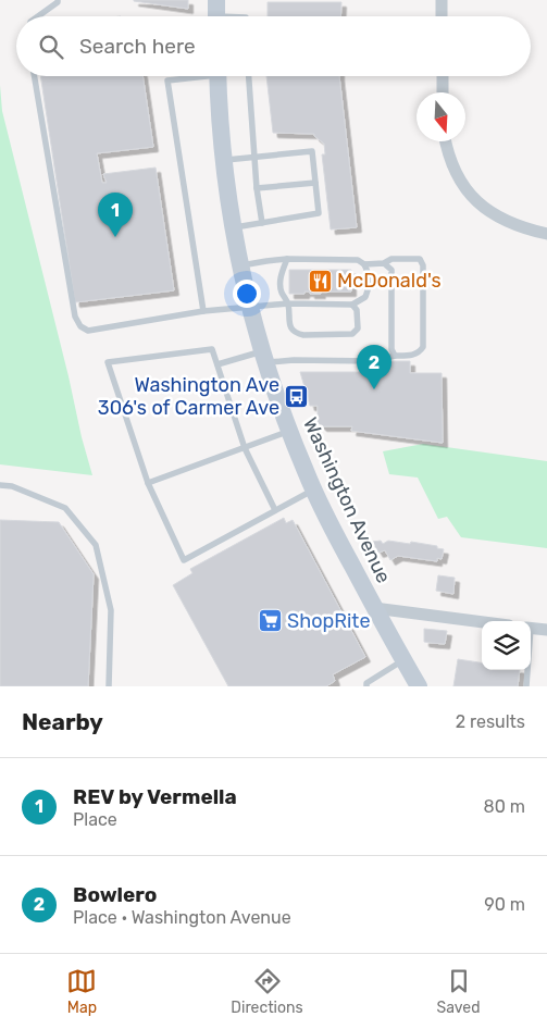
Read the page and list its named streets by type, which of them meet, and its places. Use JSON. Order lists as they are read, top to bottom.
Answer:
{
  "streets": {
    "main road": ["Washington Avenue"]
  },
  "places": {
    "restaurant": ["McDonald's"],
    "bus stop": ["Washington Ave 306's of Carmer Ave"],
    "supermarket": ["ShopRite"]
  },
  "north": "bottom",
  "page": {
    "search": "Search here",
    "pins": ["1", "2"],
    "heading": ["Nearby", "2 results"],
    "list": [
      {
        "mark": "1",
        "name": "REV by Vermella",
        "note": "Place",
        "value": "80 m"
      },
      {
        "mark": "2",
        "name": "Bowlero",
        "note": "Place · Washington Avenue",
        "value": "90 m"
      }
    ],
    "nav": ["Map", "Directions", "Saved"]
  }
}
